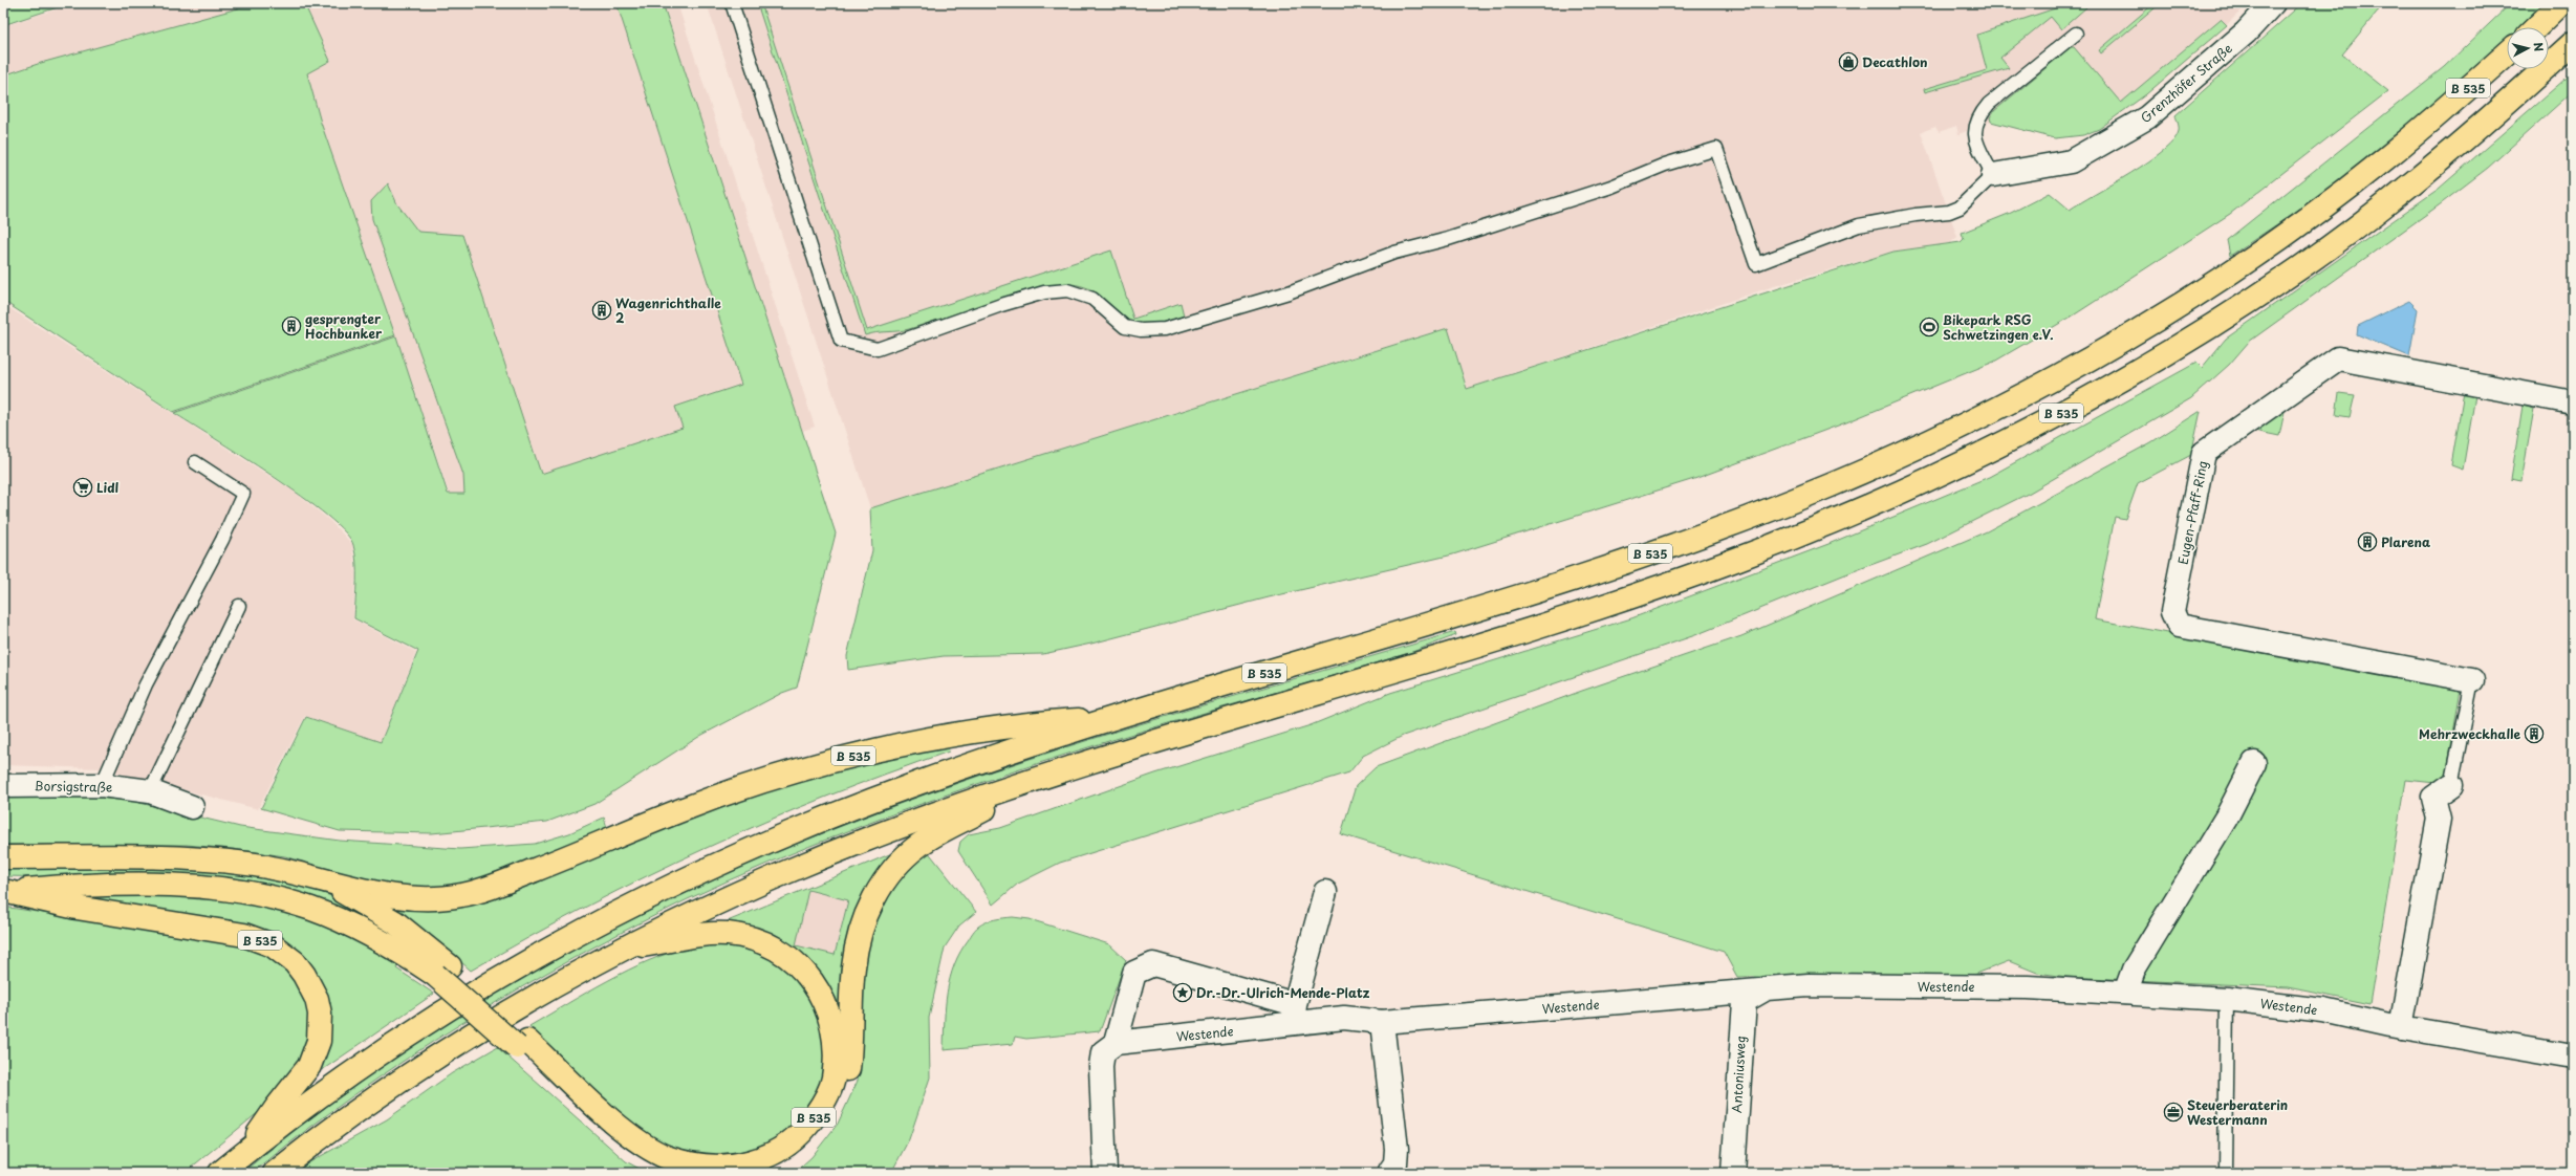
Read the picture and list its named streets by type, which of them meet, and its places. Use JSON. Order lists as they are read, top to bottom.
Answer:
{
  "streets": {
    "highway": ["B 535"],
    "street": [
      "Grenzhöfer Straße",
      "Eugen-Pfaff-Ring",
      "Borsigstraße",
      "Westende",
      "Antoniusweg"
    ]
  },
  "crossings": [
    ["Westende", "Antoniusweg"]
  ],
  "places": {
    "shop": ["Decathlon"],
    "building": [
      "Wagenrichthalle 2",
      "gesprengter Hochbunker",
      "Plarena",
      "Mehrzweckhalle"
    ],
    "sports": ["Bikepark RSG Schwetzingen e.V."],
    "supermarket": ["Lidl"],
    "place": ["Dr.-Dr.-Ulrich-Mende-Platz"],
    "office": ["Steuerberaterin Westermann"]
  },
  "north": "right"
}
